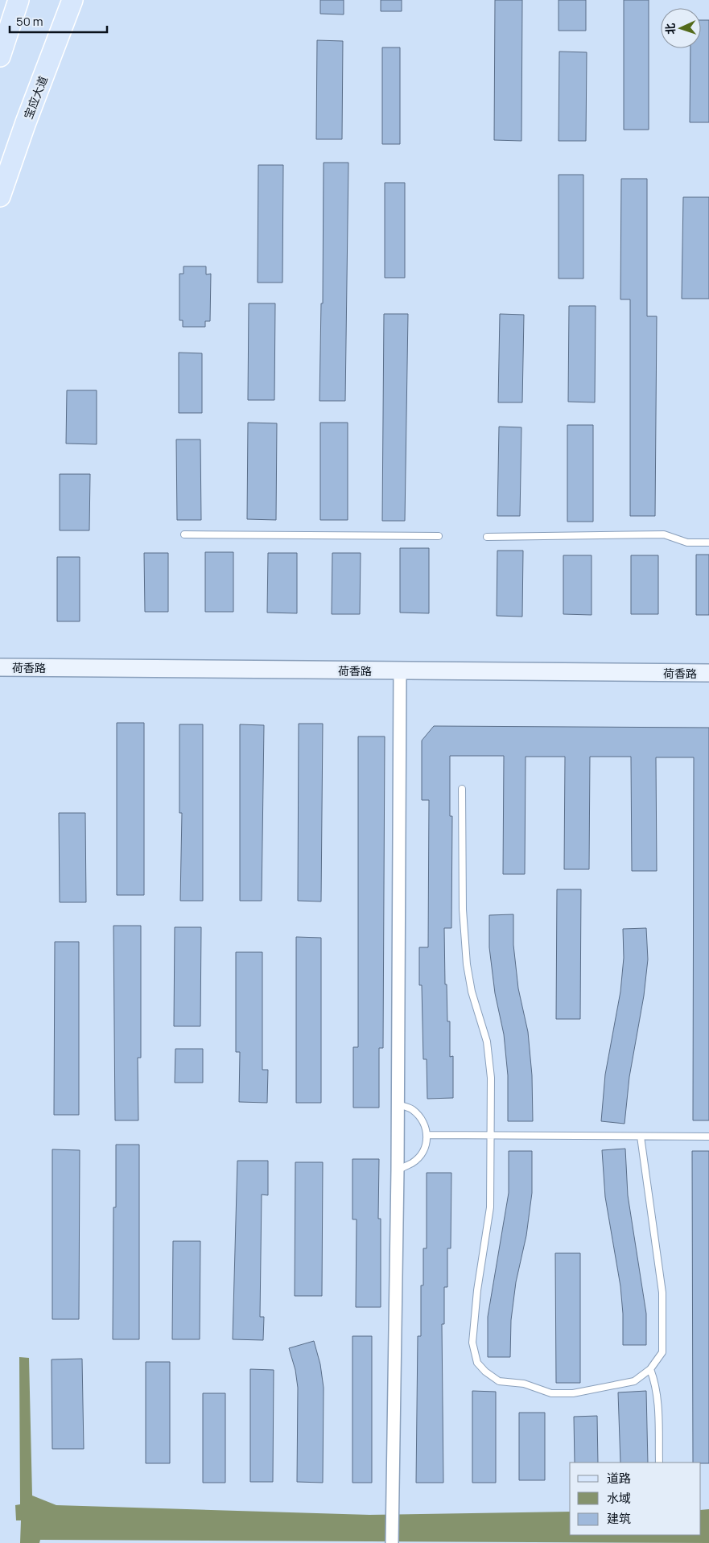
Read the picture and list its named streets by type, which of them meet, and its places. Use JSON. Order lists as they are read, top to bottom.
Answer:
{
  "streets": {
    "main road": ["宝应大道"],
    "street": ["荷香路"]
  },
  "legend": ["道路", "水域", "建筑"],
  "scale_bar": "50 m",
  "north": "left"
}
